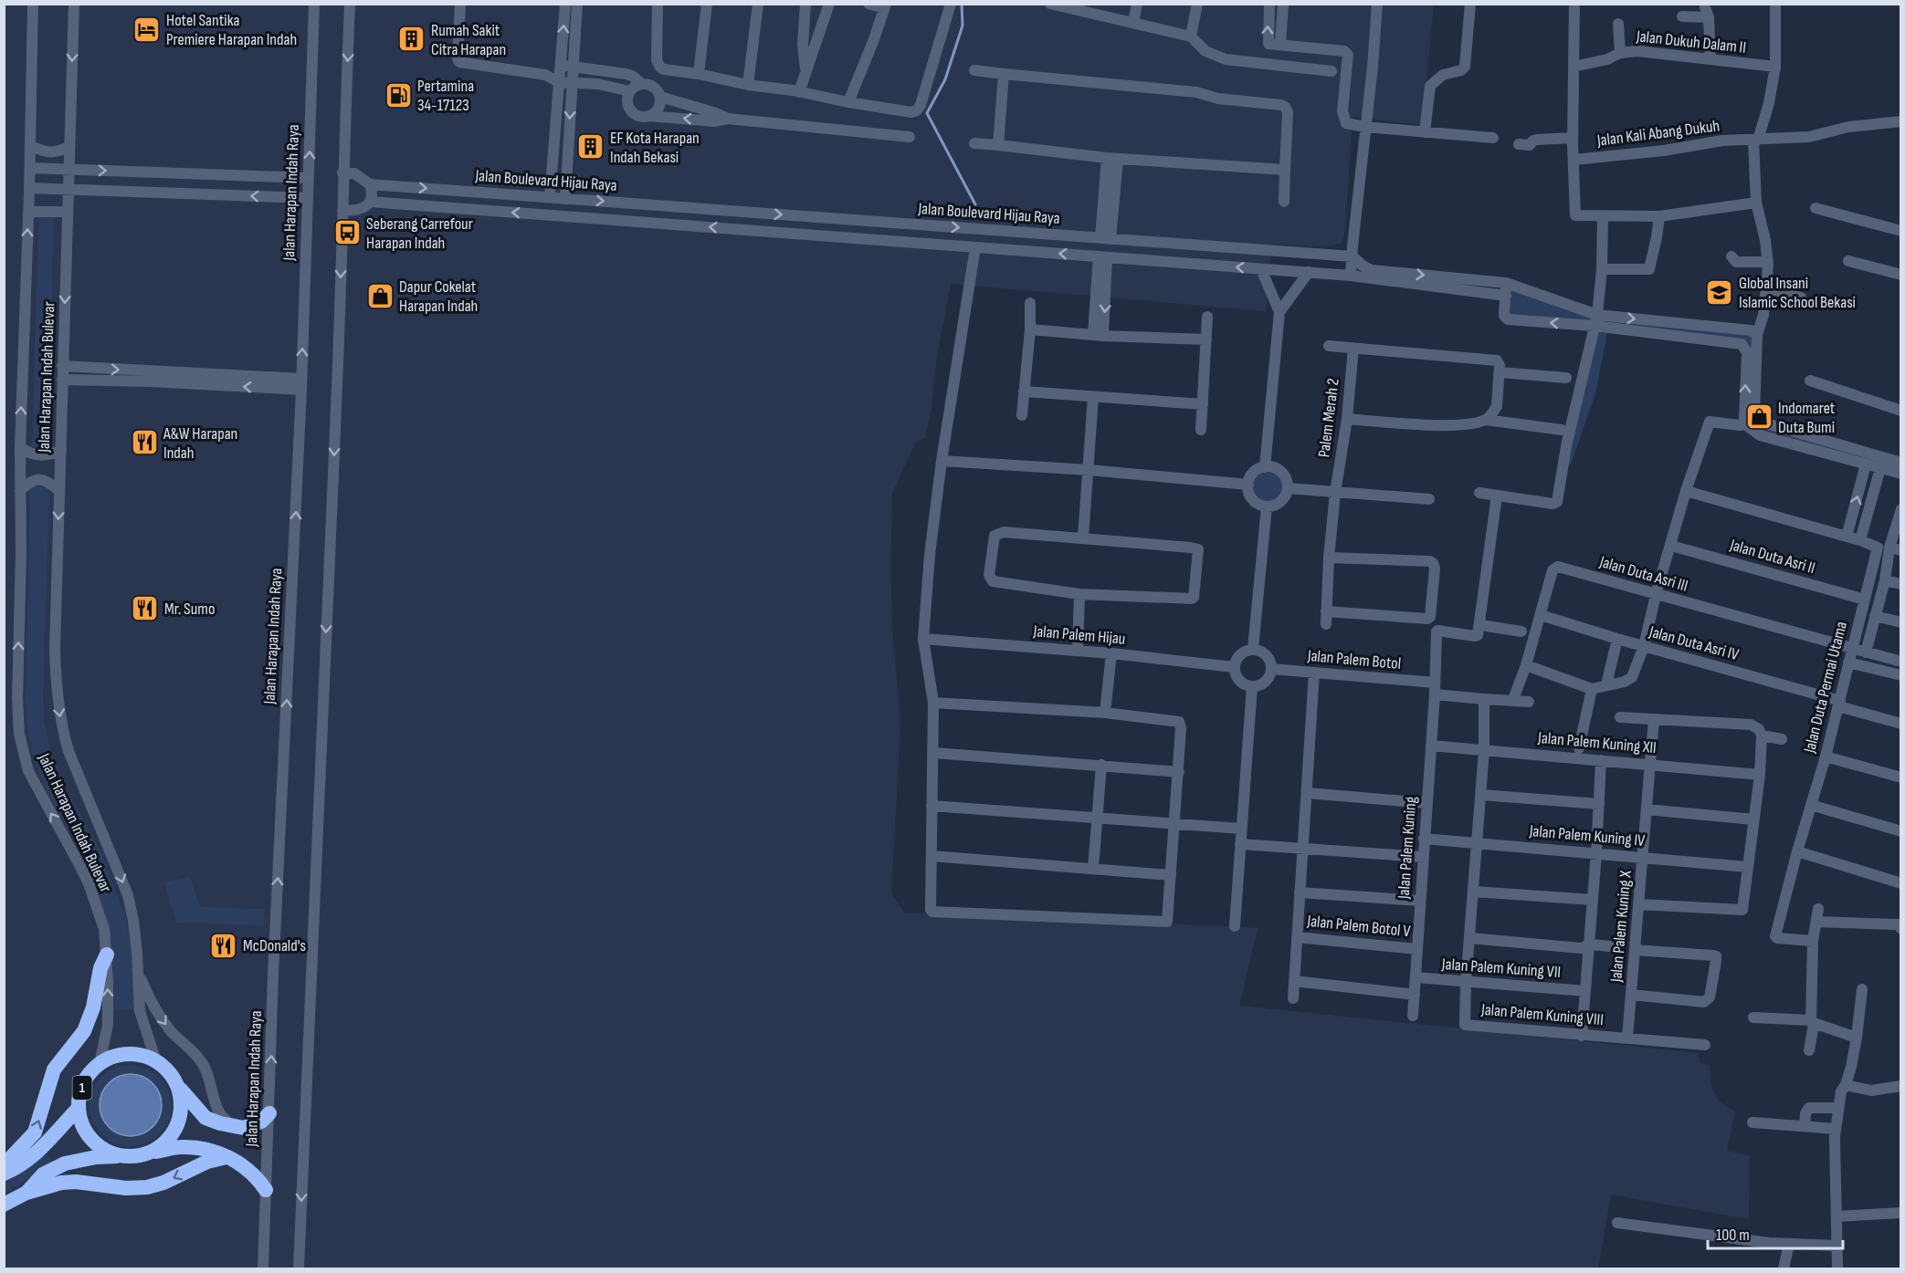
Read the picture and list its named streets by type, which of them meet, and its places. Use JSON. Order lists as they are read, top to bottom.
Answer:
{
  "streets": {
    "highway": ["1"],
    "street": [
      "Jalan Dukuh Dalam II",
      "Jalan Kali Abang Dukuh",
      "Jalan Boulevard Hijau Raya",
      "Jalan Harapan Indah Raya",
      "Jalan Harapan Indah Bulevar",
      "Palem Merah 2",
      "Jalan Duta Asri II",
      "Jalan Duta Asri III",
      "Jalan Palem Hijau",
      "Jalan Duta Asri IV",
      "Jalan Palem Botol",
      "Jalan Duta Permai Utama",
      "Jalan Palem Kuning XII",
      "Jalan Palem Kuning IV",
      "Jalan Palem Kuning",
      "Jalan Palem Botol V",
      "Jalan Palem Kuning X",
      "Jalan Palem Kuning VII",
      "Jalan Palem Kuning VIII"
    ]
  },
  "crossings": [
    ["Jalan Dukuh Dalam II", "Jalan Kali Abang Dukuh"],
    ["Jalan Harapan Indah Bulevar", "1"],
    ["Jalan Duta Asri II", "Jalan Duta Permai Utama"],
    ["Jalan Duta Asri III", "Jalan Duta Asri IV"],
    ["Jalan Duta Asri III", "Jalan Duta Permai Utama"],
    ["Jalan Palem Hijau", "Jalan Palem Botol"],
    ["Jalan Duta Asri IV", "Jalan Duta Permai Utama"],
    ["Jalan Palem Botol", "Jalan Palem Kuning"],
    ["Jalan Palem Kuning XII", "Jalan Palem Kuning"],
    ["Jalan Palem Kuning XII", "Jalan Palem Kuning X"],
    ["Jalan Palem Kuning IV", "Jalan Palem Kuning"],
    ["Jalan Palem Kuning IV", "Jalan Palem Kuning X"],
    ["Jalan Palem Kuning", "Jalan Palem Botol V"],
    ["Jalan Palem Kuning", "Jalan Palem Kuning VII"],
    ["Jalan Palem Kuning X", "Jalan Palem Kuning VIII"],
    ["Jalan Palem Kuning VII", "Jalan Palem Kuning VIII"]
  ],
  "places": {
    "hotel": ["Hotel Santika Premiere Harapan Indah"],
    "building": ["Rumah Sakit Citra Harapan", "EF Kota Harapan Indah Bekasi"],
    "fuel station": ["Pertamina 34-17123"],
    "bus stop": ["Seberang Carrefour Harapan Indah"],
    "school or university": ["Global Insani Islamic School Bekasi"],
    "shop": ["Dapur Cokelat Harapan Indah", "Indomaret Duta Bumi"],
    "restaurant": ["A&W Harapan Indah", "Mr. Sumo", "McDonald's"]
  },
  "scale_bar": "100 m"
}
